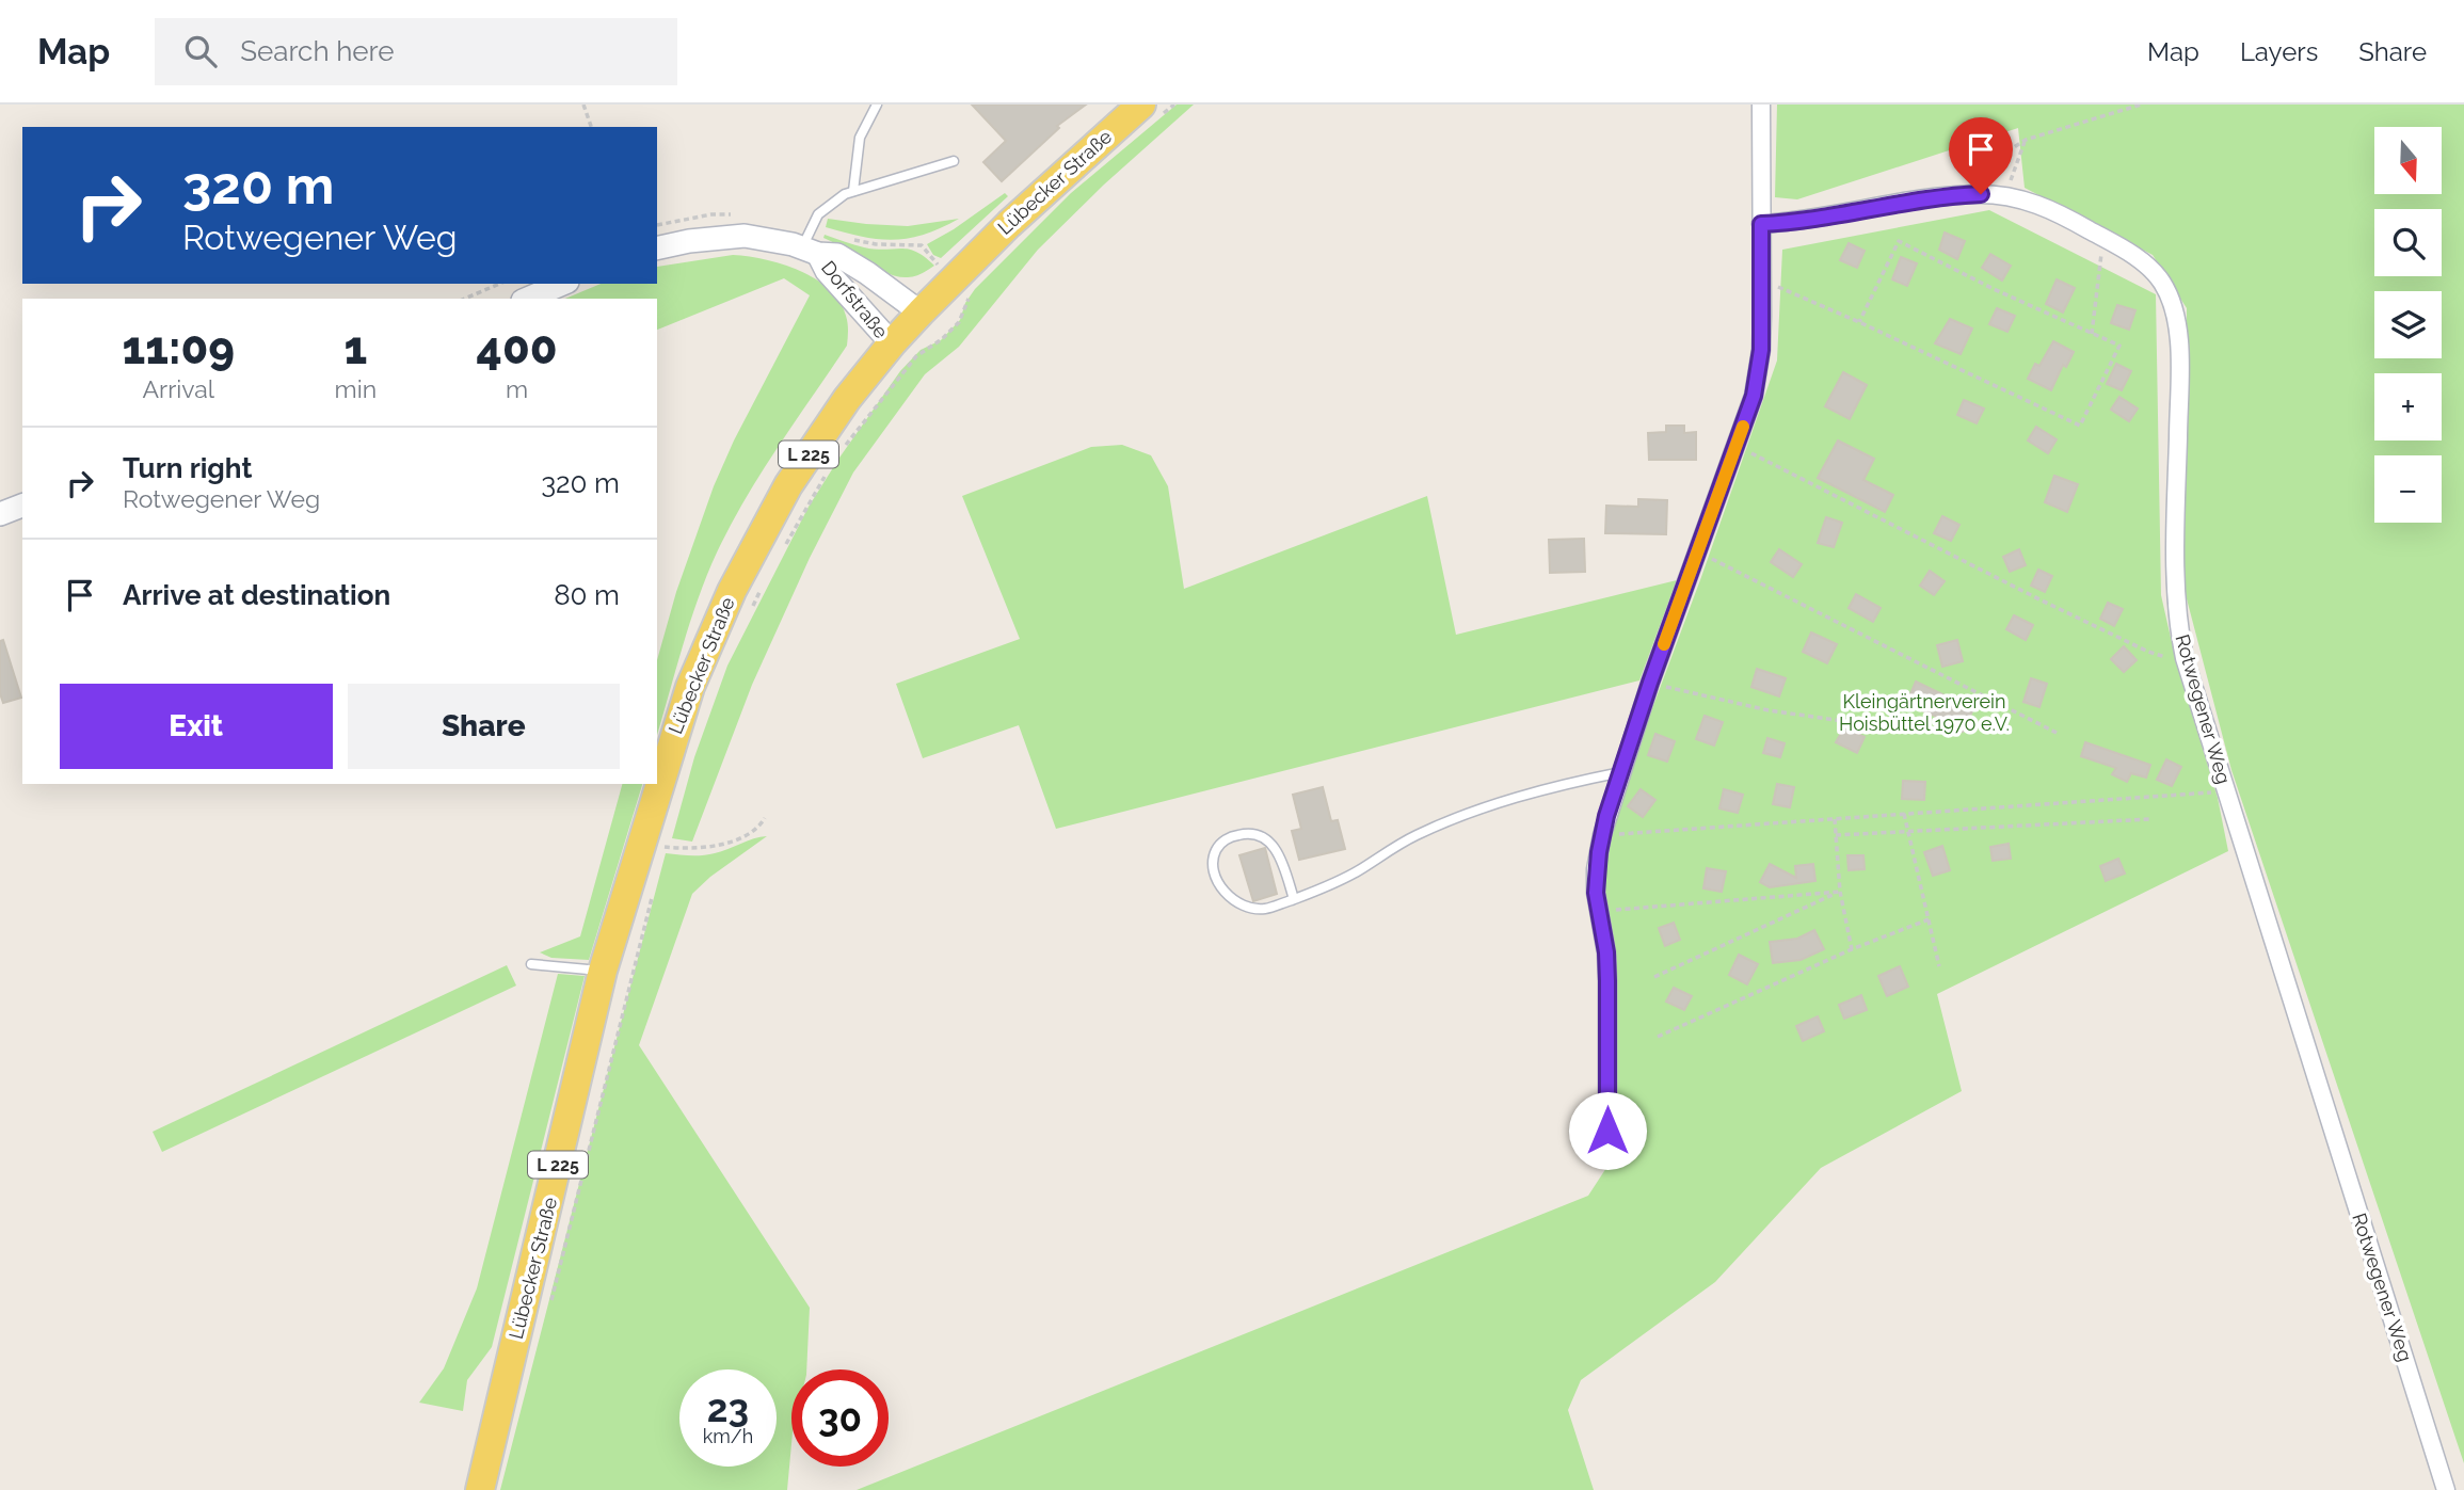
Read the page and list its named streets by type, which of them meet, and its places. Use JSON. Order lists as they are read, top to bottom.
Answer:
{
  "streets": {
    "main road": ["Lübecker Straße", "L 225"],
    "street": ["Dorfstraße", "Rotwegener Weg"]
  },
  "crossings": [
    ["Lübecker Straße", "Dorfstraße"]
  ],
  "parks": ["Kleingärtnerverein Hoisbüttel 1970 e.V."],
  "north": "bottom",
  "page": {
    "header": "Map",
    "search": "Search here",
    "nav": ["Map", "Layers", "Share"],
    "map_buttons": ["+", "−"],
    "turn": ["320 m", "Rotwegener Weg"],
    "eta": [
      "11:09",
      "Arrival",
      "1",
      "min",
      "400",
      "m"
    ],
    "list": [
      {
        "name": "Turn right",
        "note": "Rotwegener Weg",
        "value": "320 m"
      },
      {
        "name": "Arrive at destination",
        "value": "80 m"
      }
    ],
    "buttons": ["Exit", "Share"],
    "speed": "23 km/h",
    "limit": "30"
  }
}
